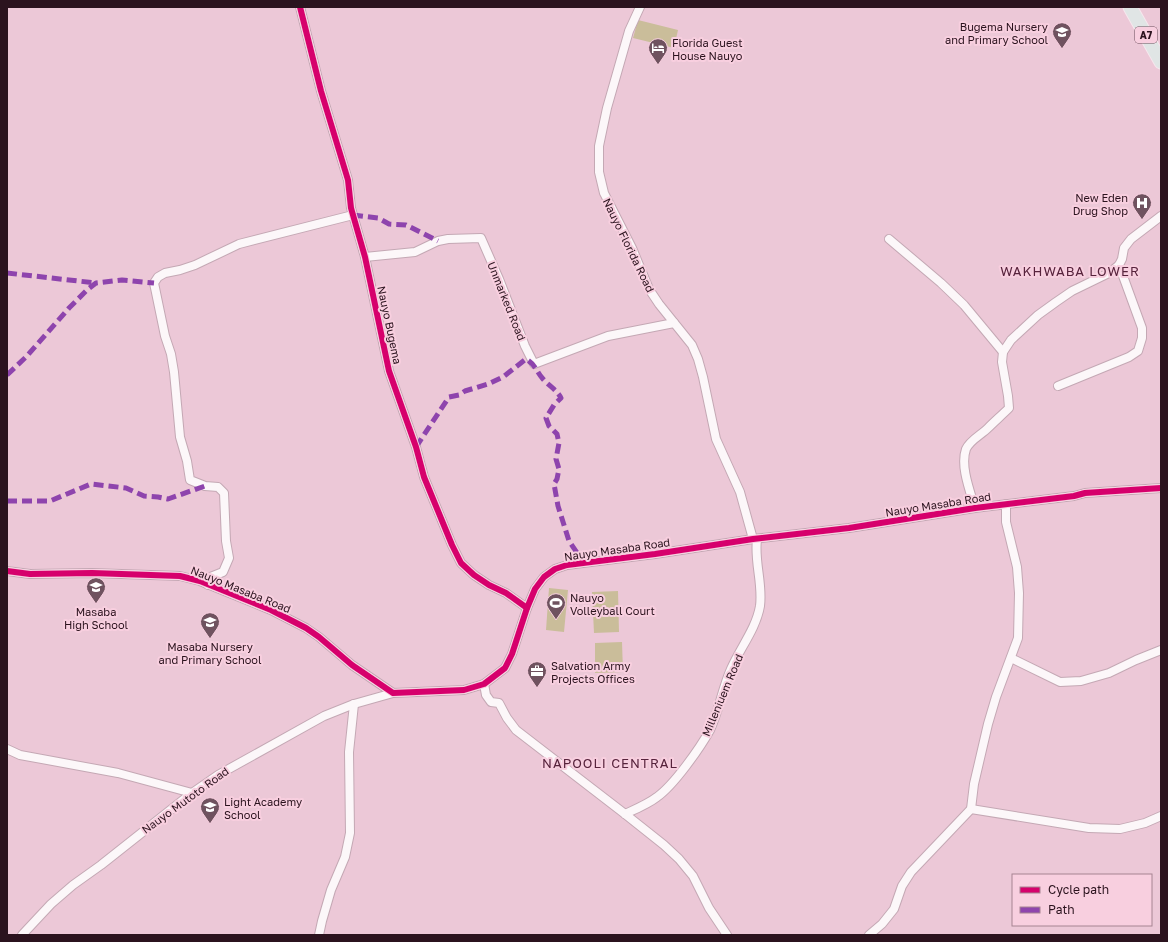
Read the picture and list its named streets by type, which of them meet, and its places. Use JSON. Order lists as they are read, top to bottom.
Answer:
{
  "streets": {
    "main road": ["A7"],
    "street": [
      "Nauyo Florida Road",
      "Unmarked Road",
      "Nauyo Bugema",
      "Nauyo Masaba Road",
      "Milleniuem Road",
      "Nauyo Mutoto Road"
    ]
  },
  "crossings": [
    ["Nauyo Florida Road", "Unmarked Road"],
    ["Nauyo Florida Road", "Nauyo Masaba Road"],
    ["Nauyo Florida Road", "Milleniuem Road"],
    ["Unmarked Road", "Nauyo Bugema"],
    ["Nauyo Bugema", "Nauyo Masaba Road"],
    ["Nauyo Masaba Road", "Milleniuem Road"],
    ["Nauyo Masaba Road", "Nauyo Mutoto Road"]
  ],
  "districts": ["WAKHWABA LOWER", "NAPOOLI CENTRAL"],
  "places": {
    "school or university": [
      "Bugema Nursery and Primary School",
      "Masaba High School",
      "Masaba Nursery and Primary School",
      "Light Academy School"
    ],
    "hotel": ["Florida Guest House Nauyo"],
    "hospital": ["New Eden Drug Shop"],
    "sports": ["Nauyo Volleyball Court"],
    "office": ["Salvation Army Projects Offices"]
  },
  "legend": ["Cycle path", "Path"]
}
